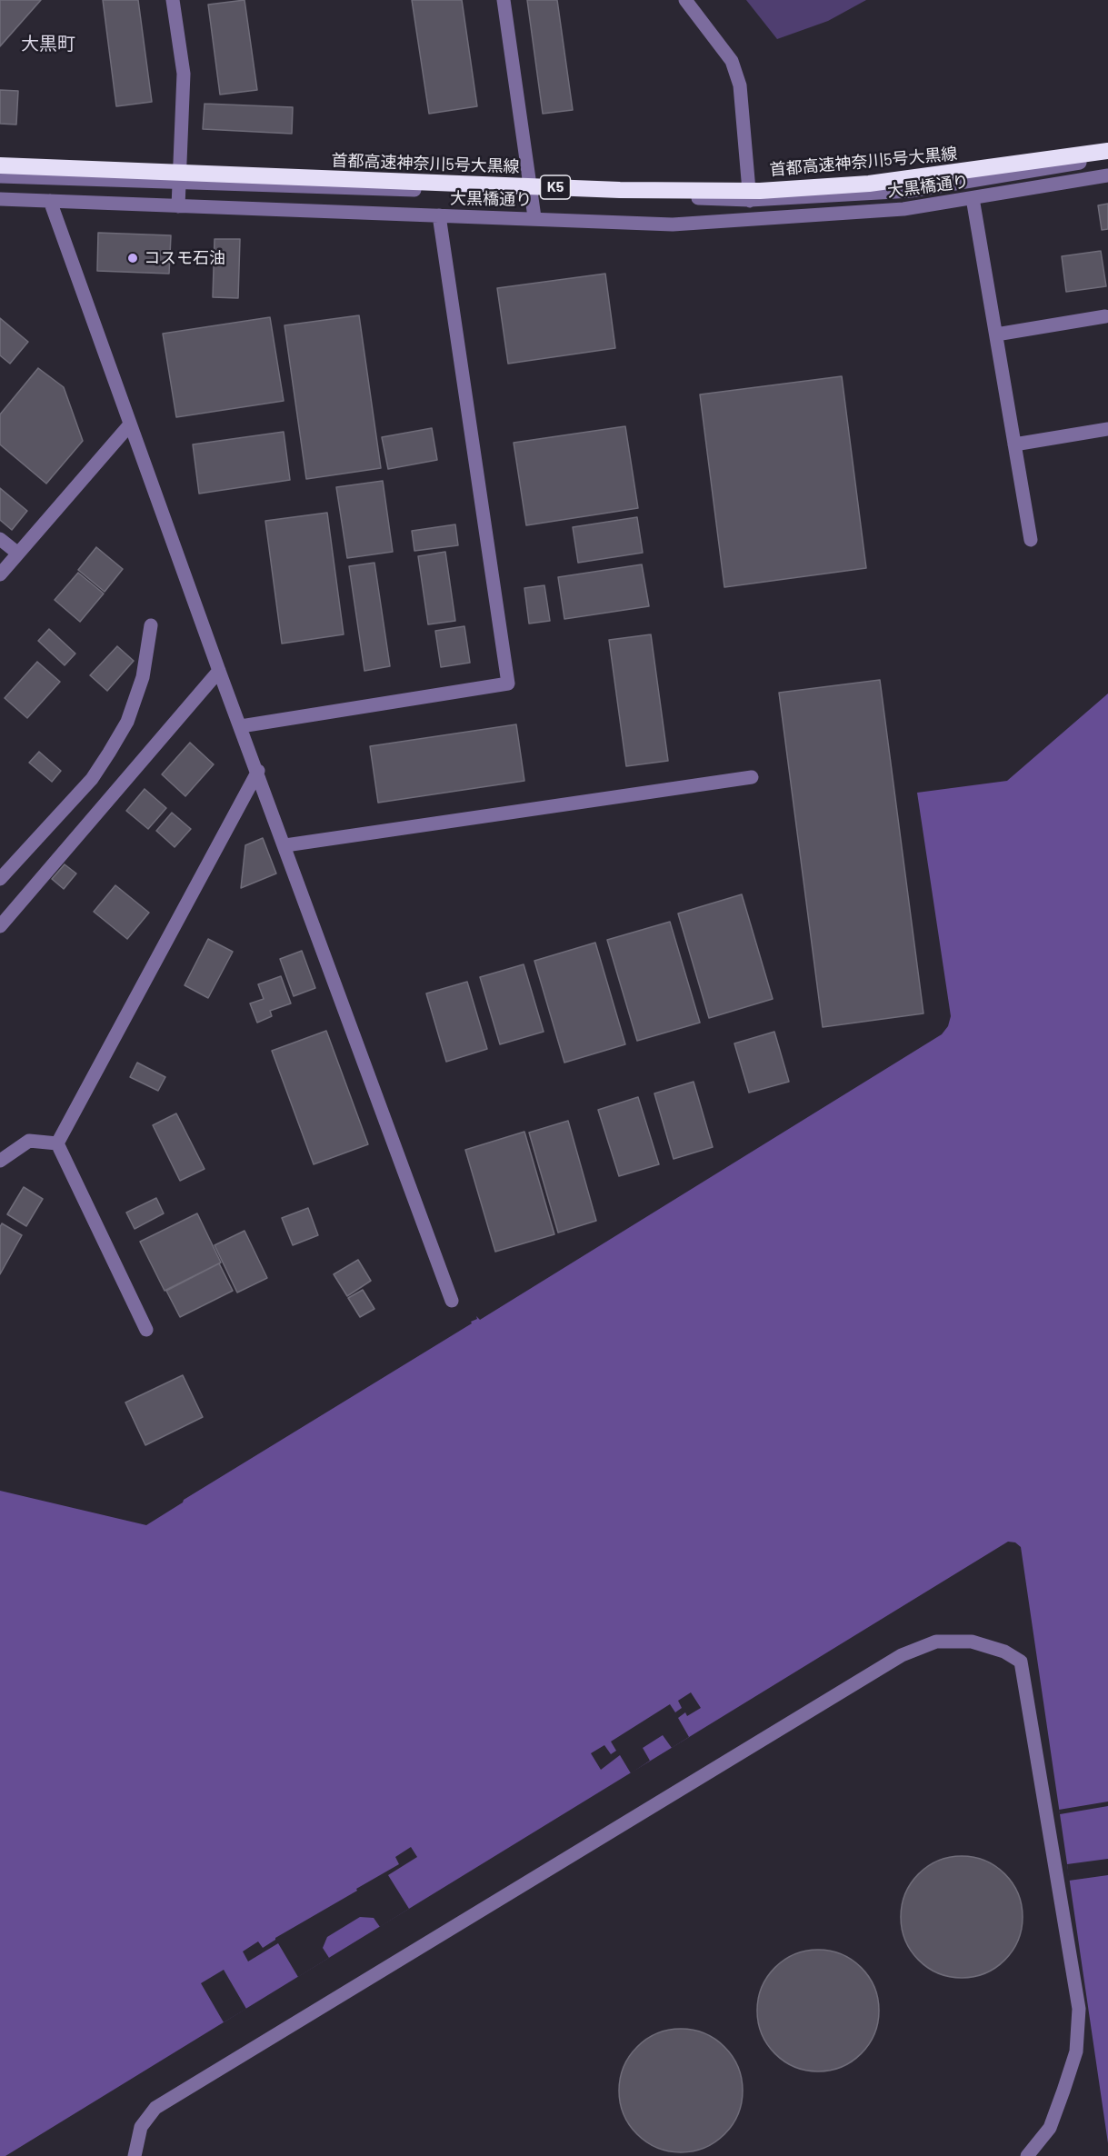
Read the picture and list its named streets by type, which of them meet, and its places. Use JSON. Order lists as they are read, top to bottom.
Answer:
{
  "streets": {
    "highway": ["首都高速神奈川5号大黒線", "K5"],
    "street": ["大黒橋通り"]
  },
  "districts": ["大黒町"],
  "places": ["コスモ石油"]
}
